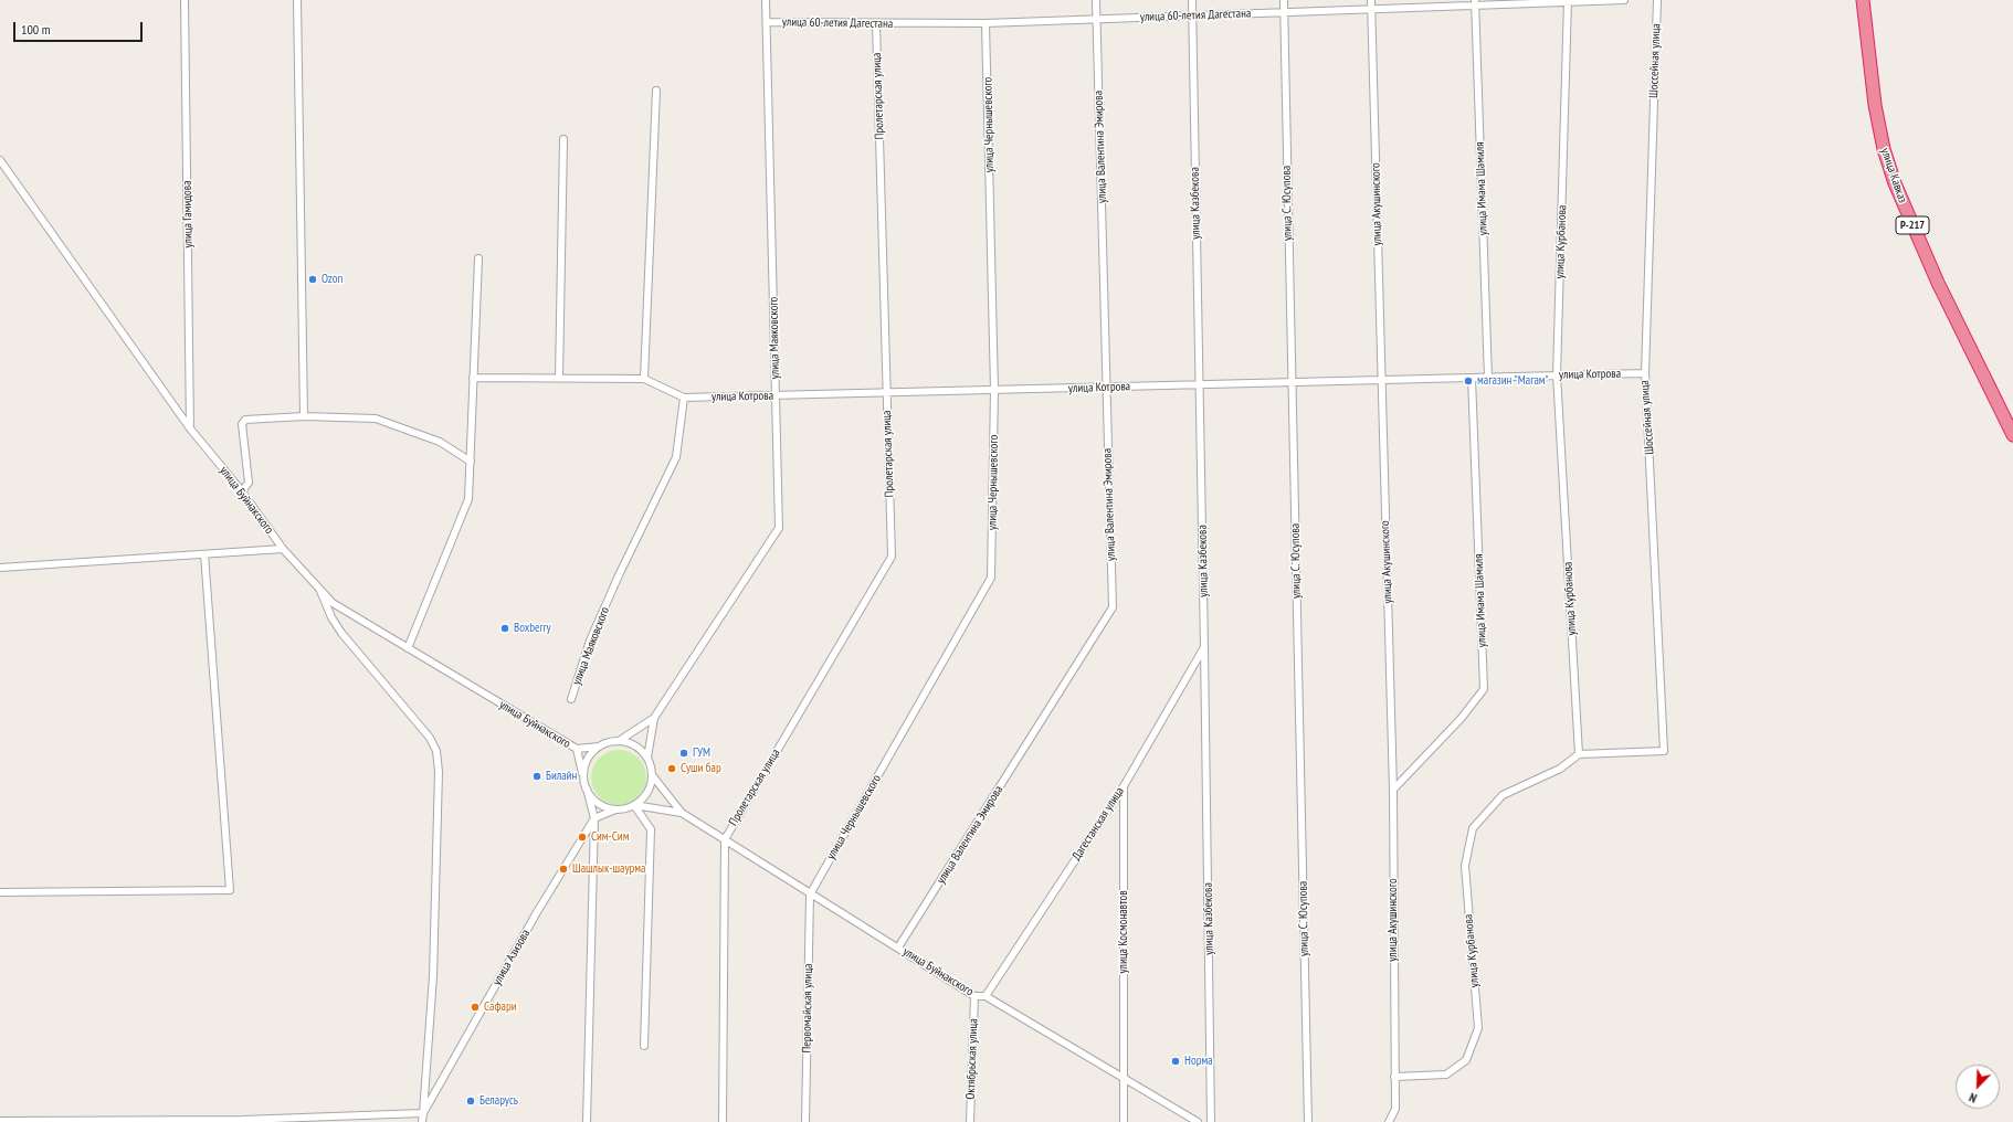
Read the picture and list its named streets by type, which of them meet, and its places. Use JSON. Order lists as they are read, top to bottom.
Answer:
{
  "streets": {
    "highway": ["улица Кавказ", "Р-217"],
    "street": [
      "улица 60-летия Дагестана",
      "Шоссейная улица",
      "Пролетарская улица",
      "улица Чернышевского",
      "улица Валентина Эмирова",
      "улица Имама Шамиля",
      "улица Казбекова",
      "улица С. Юсупова",
      "улица Акушинского",
      "улица Гамидова",
      "улица Курбанова",
      "улица Маяковского",
      "улица Котрова",
      "улица Буйнакского",
      "Дагестанская улица",
      "улица Космонавтов",
      "улица Азизова",
      "Первомайская улица",
      "Октябрьская улица"
    ]
  },
  "crossings": [
    ["улица 60-летия Дагестана", "Пролетарская улица"],
    ["улица 60-летия Дагестана", "улица Чернышевского"],
    ["улица 60-летия Дагестана", "улица Валентина Эмирова"],
    ["улица 60-летия Дагестана", "улица Имама Шамиля"],
    ["улица 60-летия Дагестана", "улица Казбекова"],
    ["улица 60-летия Дагестана", "улица С. Юсупова"],
    ["улица 60-летия Дагестана", "улица Акушинского"],
    ["улица 60-летия Дагестана", "улица Курбанова"],
    ["улица 60-летия Дагестана", "улица Маяковского"],
    ["Шоссейная улица", "улица Курбанова"],
    ["Шоссейная улица", "улица Котрова"],
    ["Пролетарская улица", "улица Котрова"],
    ["Пролетарская улица", "улица Буйнакского"],
    ["улица Чернышевского", "улица Котрова"],
    ["улица Чернышевского", "улица Буйнакского"],
    ["улица Чернышевского", "Первомайская улица"],
    ["улица Валентина Эмирова", "улица Котрова"],
    ["улица Валентина Эмирова", "улица Буйнакского"],
    ["улица Имама Шамиля", "улица Акушинского"],
    ["улица Имама Шамиля", "улица Котрова"],
    ["улица Казбекова", "улица Котрова"],
    ["улица Казбекова", "Дагестанская улица"],
    ["улица С. Юсупова", "улица Котрова"],
    ["улица Акушинского", "улица Курбанова"],
    ["улица Акушинского", "улица Котрова"],
    ["улица Гамидова", "улица Буйнакского"],
    ["улица Курбанова", "улица Котрова"],
    ["улица Маяковского", "улица Котрова"],
    ["улица Буйнакского", "Дагестанская улица"],
    ["улица Буйнакского", "улица Космонавтов"],
    ["улица Буйнакского", "Первомайская улица"],
    ["улица Буйнакского", "Октябрьская улица"],
    ["Дагестанская улица", "улица Космонавтов"]
  ],
  "places": [
    "Ozon",
    "магазин \"Магам\"",
    "Boxberry",
    "ГУМ",
    "Суши бар",
    "Билайн",
    "Сим-Сим",
    "Шашлык-шаурма",
    "Сафари",
    "Норма",
    "Беларусь"
  ],
  "scale_bar": "100 m",
  "north": "bottom left"
}
